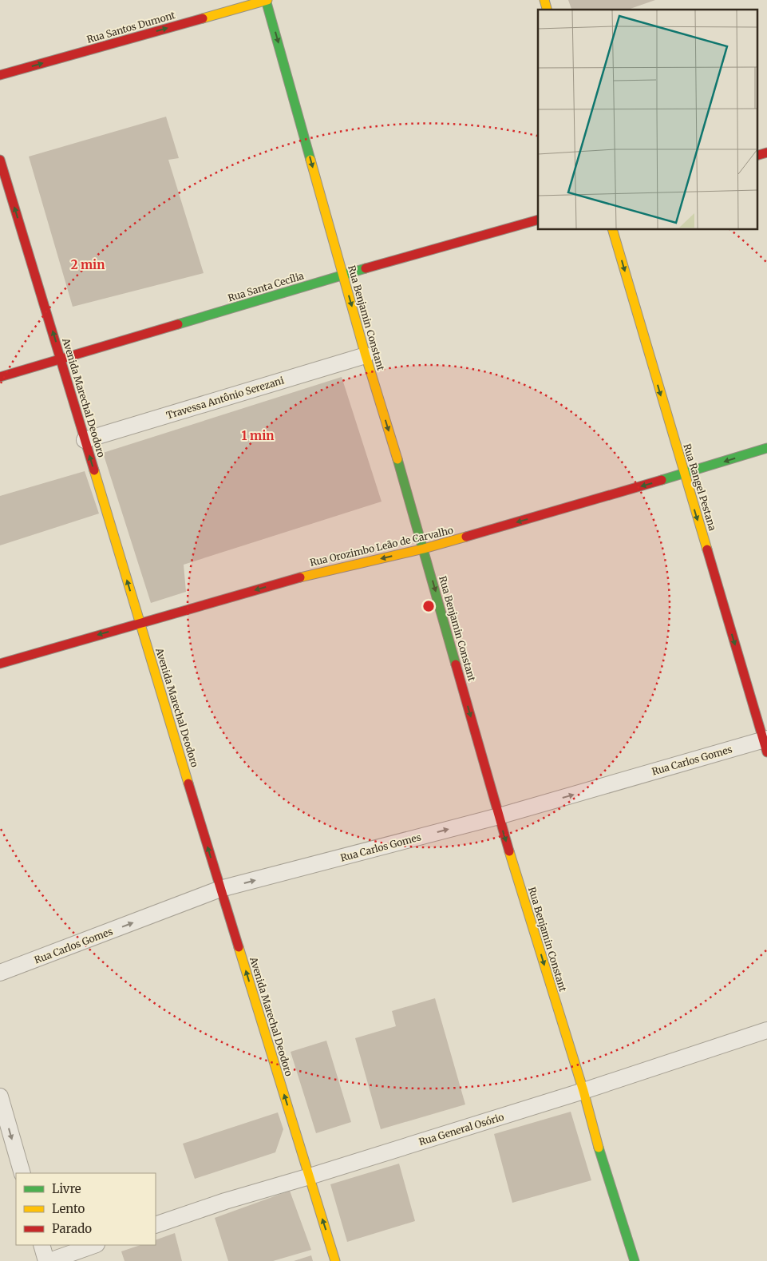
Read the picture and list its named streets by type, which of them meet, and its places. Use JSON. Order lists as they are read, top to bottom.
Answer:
{
  "streets": {
    "main road": [
      "Rua Santos Dumont",
      "Rua Santa Cecília",
      "Rua Benjamin Constant",
      "Avenida Marechal Deodoro",
      "Rua Rangel Pestana",
      "Rua Orozimbo Leão de Carvalho"
    ],
    "street": ["Travessa Antônio Serezani", "Rua Carlos Gomes", "Rua General Osório"]
  },
  "crossings": [
    ["Rua Santos Dumont", "Rua Benjamin Constant"],
    ["Rua Santa Cecília", "Rua Benjamin Constant"],
    ["Rua Santa Cecília", "Avenida Marechal Deodoro"],
    ["Rua Benjamin Constant", "Travessa Antônio Serezani"],
    ["Rua Benjamin Constant", "Rua Orozimbo Leão de Carvalho"],
    ["Rua Benjamin Constant", "Rua Carlos Gomes"],
    ["Rua Benjamin Constant", "Rua General Osório"],
    ["Avenida Marechal Deodoro", "Travessa Antônio Serezani"],
    ["Avenida Marechal Deodoro", "Rua Orozimbo Leão de Carvalho"],
    ["Avenida Marechal Deodoro", "Rua Carlos Gomes"],
    ["Avenida Marechal Deodoro", "Rua General Osório"],
    ["Rua Rangel Pestana", "Rua Orozimbo Leão de Carvalho"],
    ["Rua Rangel Pestana", "Rua Carlos Gomes"]
  ],
  "one_way": [
    "Rua Santos Dumont",
    "Rua Benjamin Constant",
    "Avenida Marechal Deodoro",
    "Rua Rangel Pestana",
    "Rua Orozimbo Leão de Carvalho",
    "Rua Carlos Gomes"
  ],
  "legend": ["Livre", "Lento", "Parado"],
  "rings": ["2 min", "1 min"]
}
